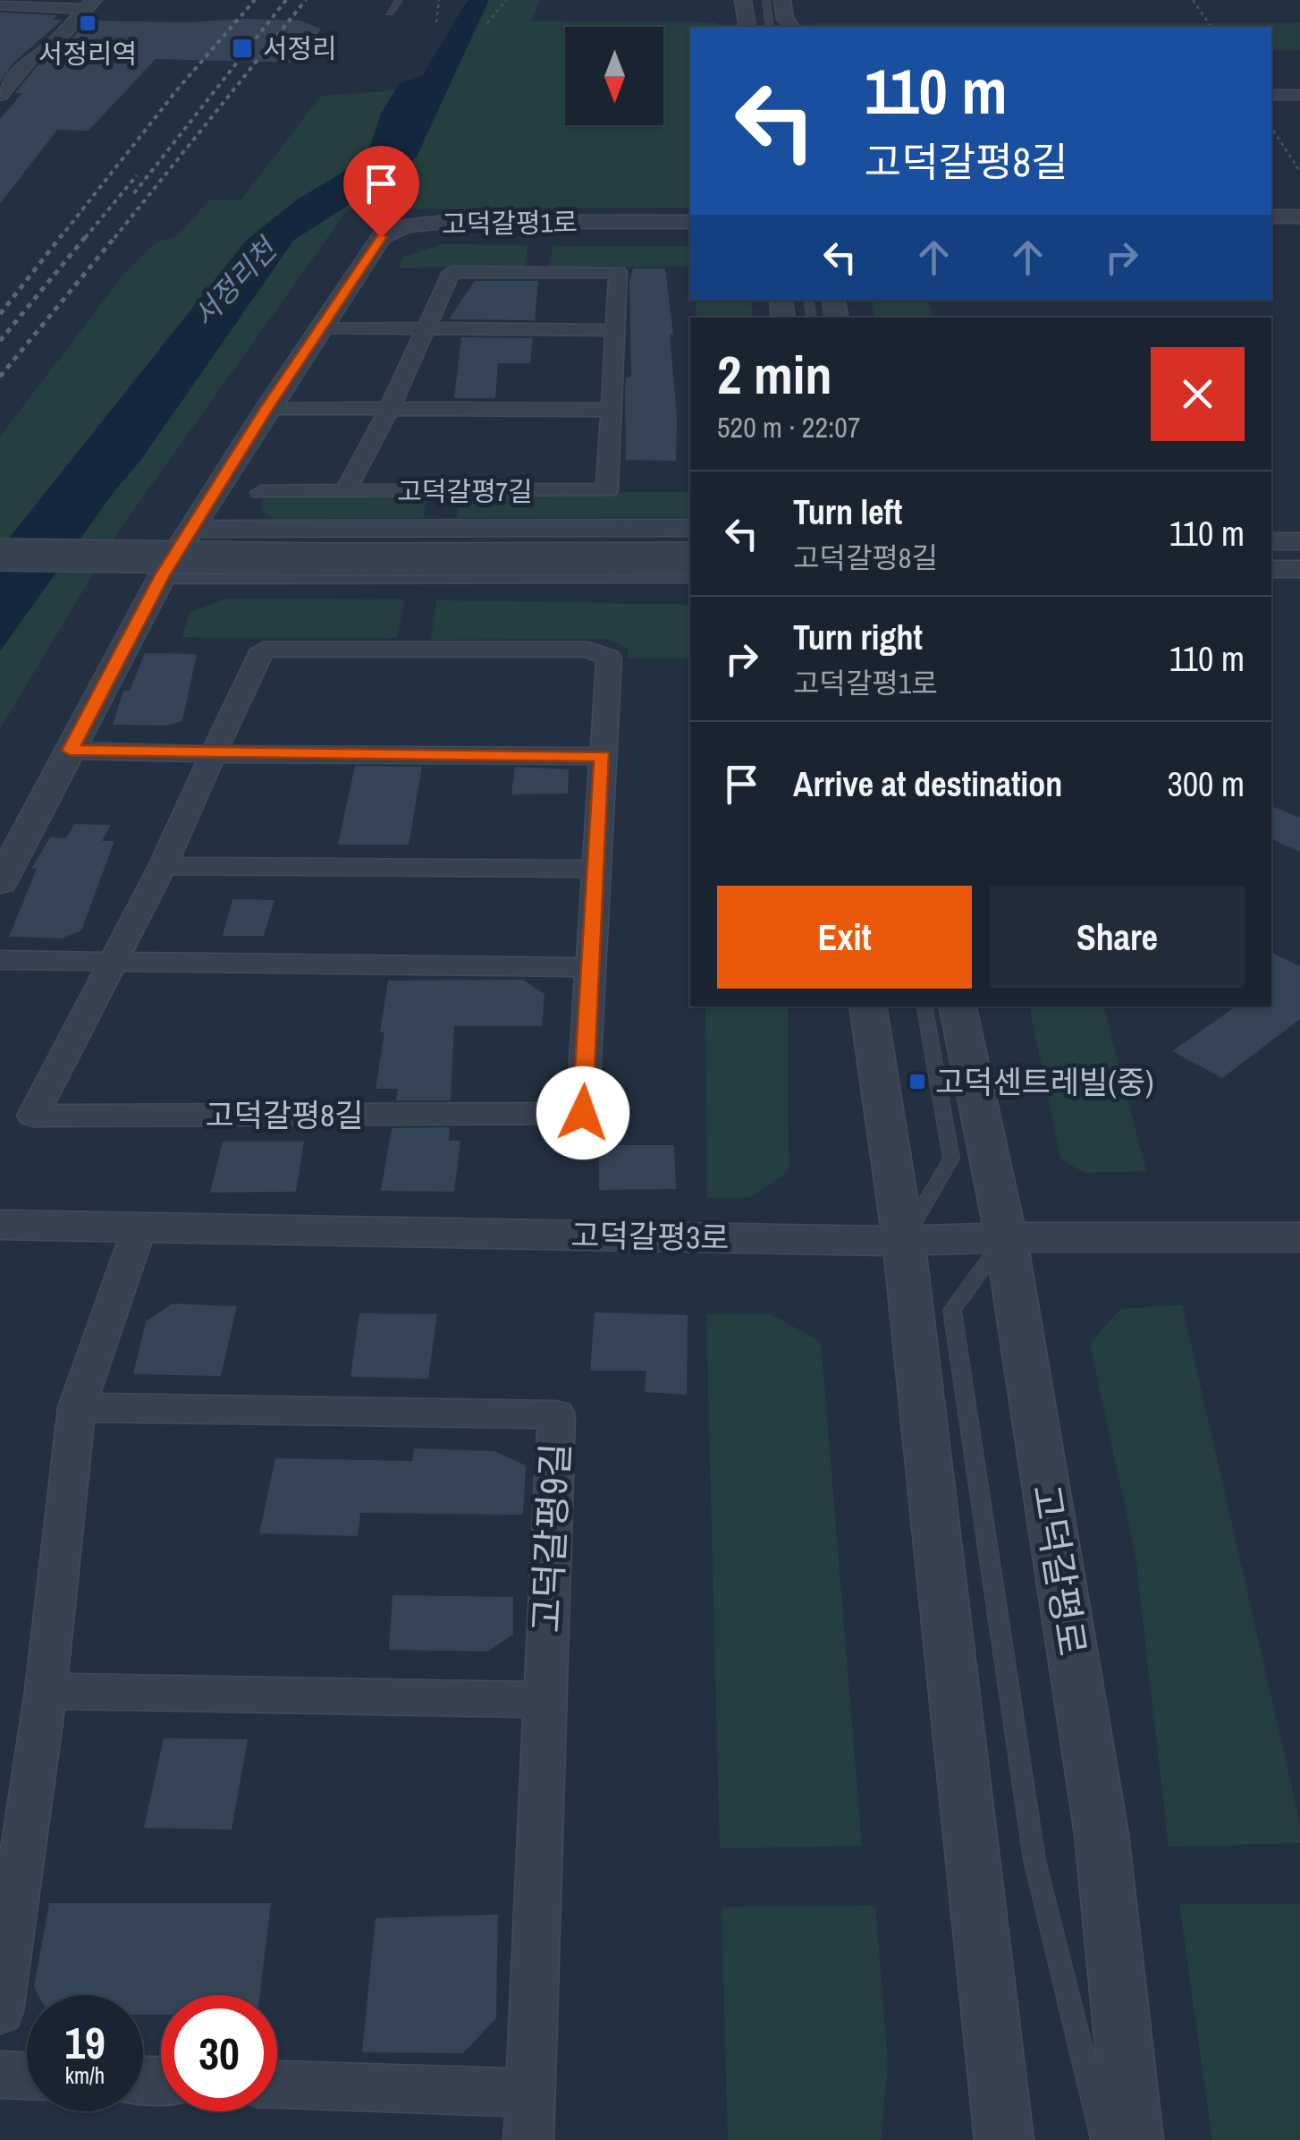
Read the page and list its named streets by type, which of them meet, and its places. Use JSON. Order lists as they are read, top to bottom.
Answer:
{
  "streets": {
    "street": [
      "고덕갈평1로",
      "고덕갈평7길",
      "고덕갈평8길",
      "고덕갈평3로",
      "고덕갈평9길",
      "고덕갈평로"
    ]
  },
  "crossings": [
    ["고덕갈평3로", "고덕갈평로"]
  ],
  "water": ["서정리천"],
  "places": {
    "transit": ["서정리역", "서정리", "고덕센트레빌(중)"]
  },
  "north": "bottom",
  "page": {
    "turn": ["110 m", "고덕갈평8길"],
    "heading": ["2 min", "520 m · 22:07"],
    "list": [
      {
        "name": "Turn left",
        "note": "고덕갈평8길",
        "value": "110 m"
      },
      {
        "name": "Turn right",
        "note": "고덕갈평1로",
        "value": "110 m"
      },
      {
        "name": "Arrive at destination",
        "value": "300 m"
      }
    ],
    "buttons": ["Exit", "Share"],
    "speed": "19 km/h",
    "limit": "30"
  }
}
